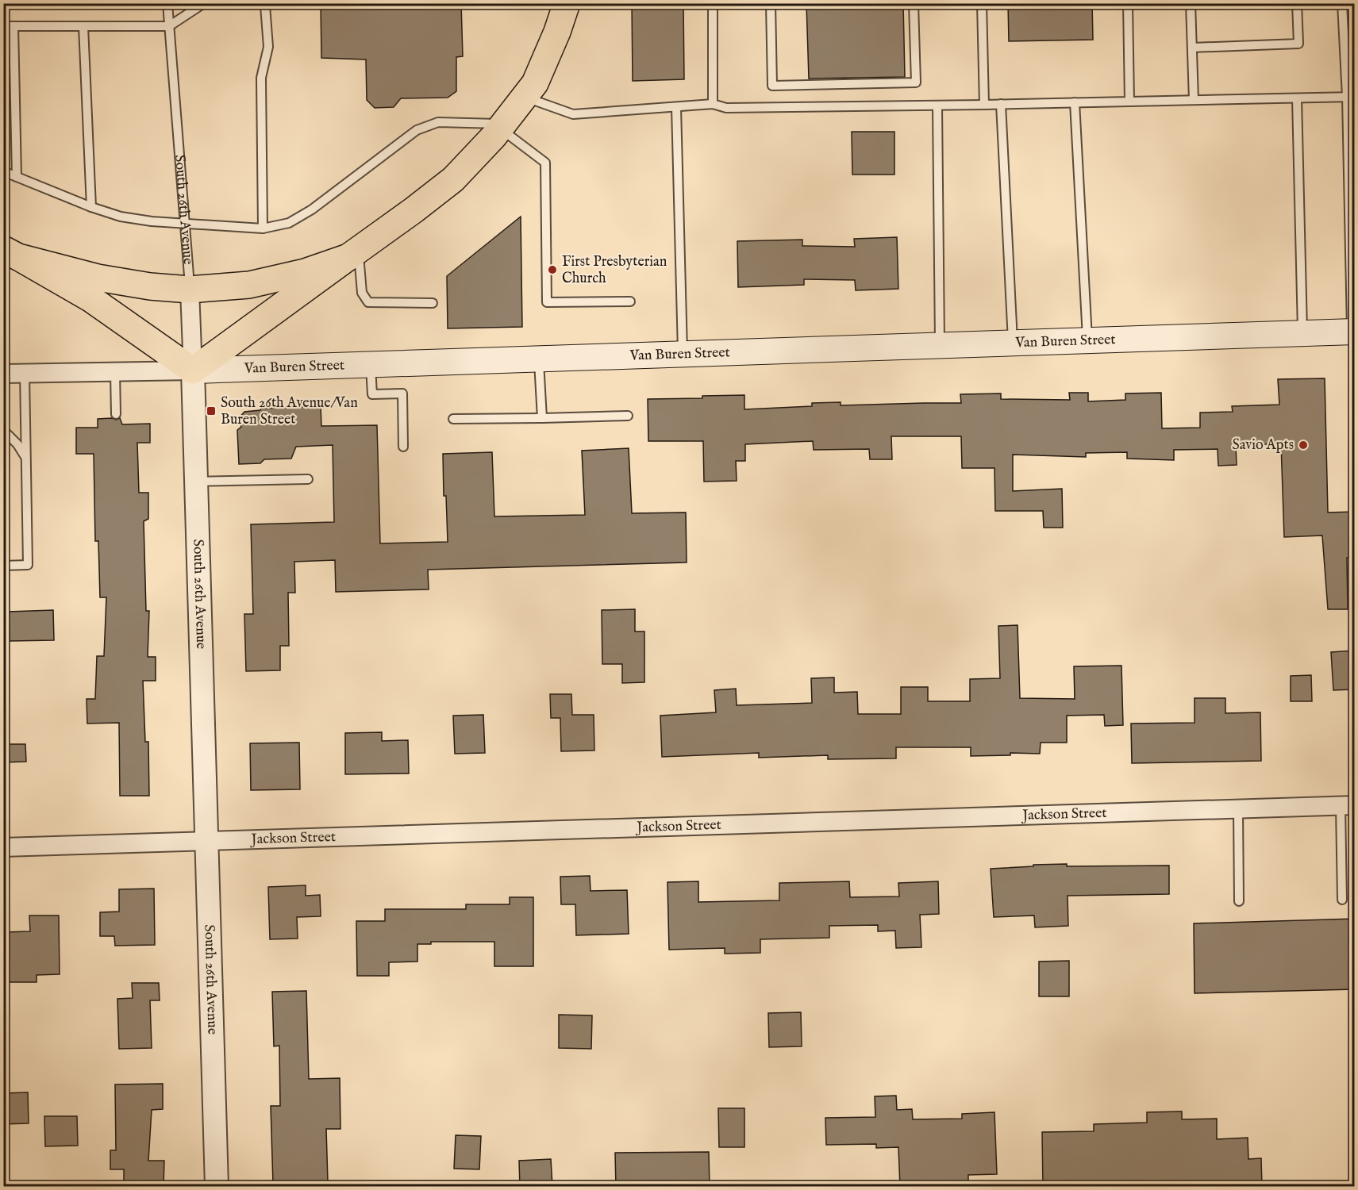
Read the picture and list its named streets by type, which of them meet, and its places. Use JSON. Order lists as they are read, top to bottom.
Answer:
{
  "streets": {
    "main road": ["Van Buren Street"],
    "street": ["South 26th Avenue", "Jackson Street"]
  },
  "crossings": [
    ["South 26th Avenue", "Van Buren Street"],
    ["South 26th Avenue", "Jackson Street"]
  ],
  "places": {
    "other": ["First Presbyterian Church", "Savio Apts"],
    "transit": ["South 26th Avenue/Van Buren Street"]
  }
}
